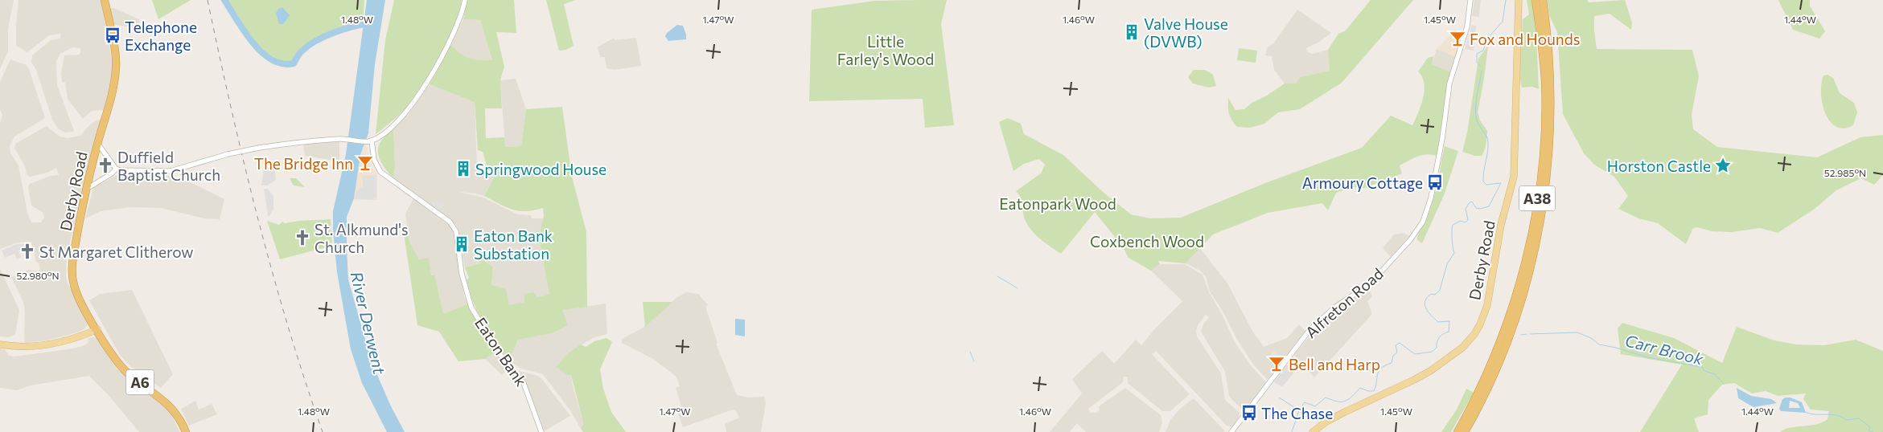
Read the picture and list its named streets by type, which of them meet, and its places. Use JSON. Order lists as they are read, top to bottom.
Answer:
{
  "streets": {
    "highway": ["Derby Road", "A38", "A6"],
    "street": ["Alfreton Road", "Eaton Bank"]
  },
  "water": ["River Derwent", "Carr Brook"],
  "parks": ["Little Farley's Wood", "Eatonpark Wood", "Coxbench Wood"],
  "places": {
    "building": ["Valve House (DVWB)", "Springwood House", "Eaton Bank Substation"],
    "bus stop": ["Telephone Exchange", "Armoury Cottage", "The Chase"],
    "bar": ["Fox and Hounds", "The Bridge Inn", "Bell and Harp"],
    "church": ["Duffield Baptist Church", "St. Alkmund's Church", "St Margaret Clitherow"],
    "place": ["Horston Castle"]
  },
  "coordinates": [
    "1.48°W",
    "1.47°W",
    "1.46°W",
    "1.45°W",
    "1.44°W",
    "52.985°N",
    "52.980°N"
  ]
}
